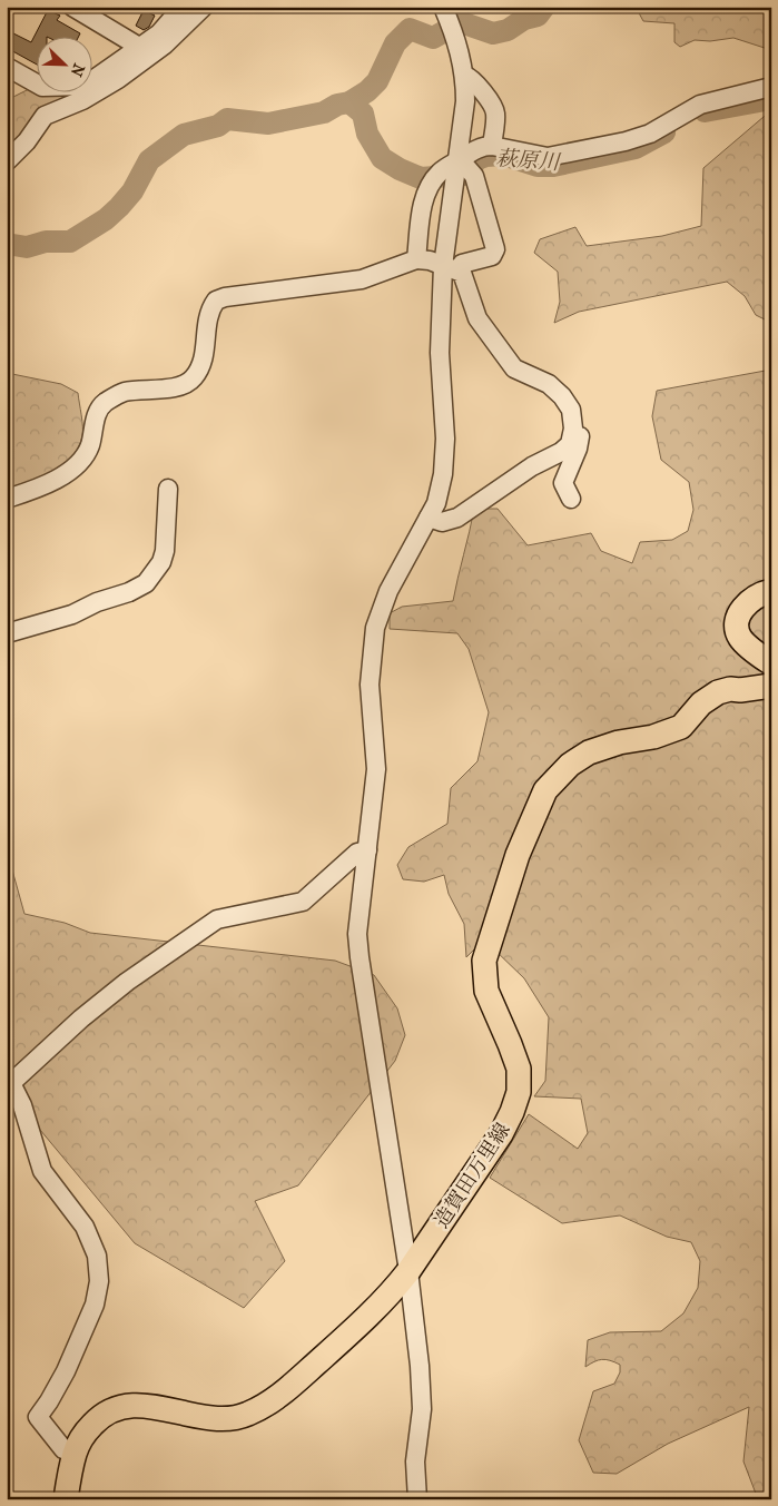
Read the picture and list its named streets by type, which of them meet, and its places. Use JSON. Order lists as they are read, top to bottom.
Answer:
{
  "streets": {
    "main road": ["造賀田万里線"]
  },
  "water": ["萩原川"],
  "north": "bottom right"
}
